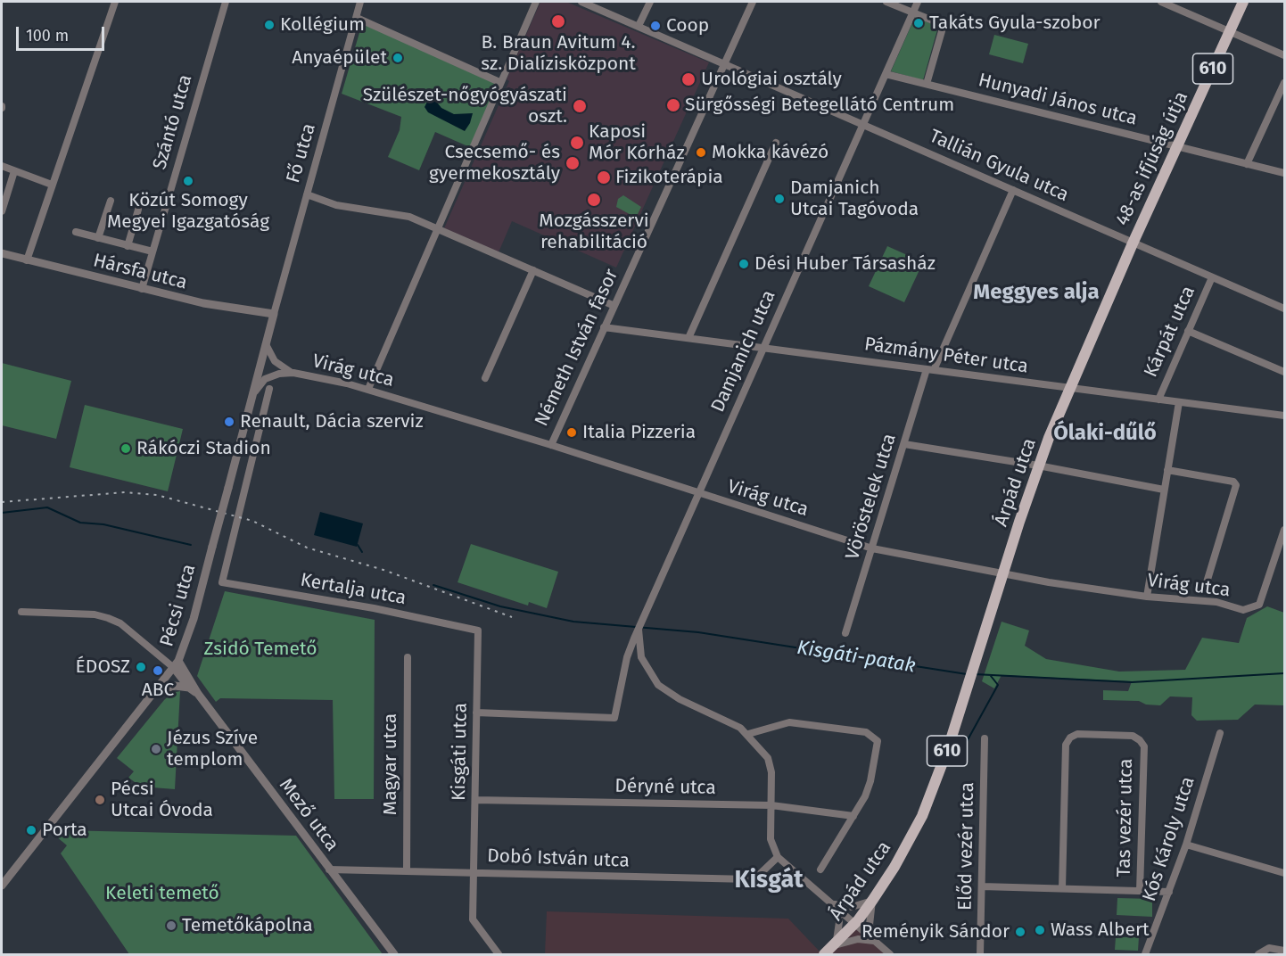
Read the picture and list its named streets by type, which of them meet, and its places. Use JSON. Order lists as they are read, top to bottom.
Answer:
{
  "streets": {
    "main road": ["610", "48-as ifjúság útja", "Árpád utca"],
    "street": [
      "Hunyadi János utca",
      "Szántó utca",
      "Fő utca",
      "Tallián Gyula utca",
      "Hársfa utca",
      "Kárpát utca",
      "Németh István fasor",
      "Damjanich utca",
      "Pázmány Péter utca",
      "Virág utca",
      "Vöröstelek utca",
      "Kertalja utca",
      "Pécsi utca",
      "Kisgáti utca",
      "Magyar utca",
      "Déryné utca",
      "Mező utca",
      "Tas vezér utca",
      "Kós Károly utca",
      "Előd vezér utca",
      "Dobó István utca"
    ]
  },
  "crossings": [
    ["Hunyadi János utca", "48-as ifjúság útja"],
    ["Hunyadi János utca", "Damjanich utca"],
    ["Szántó utca", "Hársfa utca"],
    ["Fő utca", "Hársfa utca"],
    ["Fő utca", "Pécsi utca"],
    ["48-as ifjúság útja", "Tallián Gyula utca"],
    ["48-as ifjúság útja", "Árpád utca"],
    ["Tallián Gyula utca", "Kárpát utca"],
    ["Tallián Gyula utca", "Németh István fasor"],
    ["Tallián Gyula utca", "Damjanich utca"],
    ["Tallián Gyula utca", "Árpád utca"],
    ["Tallián Gyula utca", "Vöröstelek utca"],
    ["Hársfa utca", "Pécsi utca"],
    ["Kárpát utca", "Pázmány Péter utca"],
    ["Németh István fasor", "Pázmány Péter utca"],
    ["Németh István fasor", "Virág utca"],
    ["Damjanich utca", "Pázmány Péter utca"],
    ["Damjanich utca", "Virág utca"],
    ["Damjanich utca", "Kisgáti utca"],
    ["Pázmány Péter utca", "Árpád utca"],
    ["Pázmány Péter utca", "Vöröstelek utca"],
    ["Virág utca", "Árpád utca"],
    ["Virág utca", "Vöröstelek utca"],
    ["Virág utca", "Pécsi utca"],
    ["Kertalja utca", "Kisgáti utca"],
    ["Kisgáti utca", "Déryné utca"],
    ["Kisgáti utca", "Dobó István utca"],
    ["Magyar utca", "Dobó István utca"],
    ["Mező utca", "Dobó István utca"]
  ],
  "districts": ["Meggyes alja", "Ólaki-dűlő", "Kisgát"],
  "water": ["Kisgáti-patak"],
  "parks": ["Zsidó Temető", "Keleti temető"],
  "places": [
    "B. Braun Avitum 4. sz. Dialízisközpont",
    "Takáts Gyula-szobor",
    "Kollégium",
    "Coop",
    "Anyaépület",
    "Urológiai osztály",
    "Sürgősségi Betegellátó Centrum",
    "Szülészet-nőgyógyászati oszt.",
    "Kaposi Mór Kórház",
    "Mokka kávézó",
    "Csecsemő- és gyermekosztály",
    "Fizikoterápia",
    "Közút Somogy Megyei Igazgatóság",
    "Damjanich Utcai Tagóvoda",
    "Mozgásszervi rehabilitáció",
    "Dési Huber Társasház",
    "Renault, Dácia szerviz",
    "Italia Pizzeria",
    "Rákóczi Stadion",
    "ÉDOSZ",
    "ABC",
    "Jézus Szíve templom",
    "Pécsi Utcai Óvoda",
    "Porta",
    "Temetőkápolna",
    "Wass Albert",
    "Reményik Sándor"
  ],
  "scale_bar": "100 m"
}
